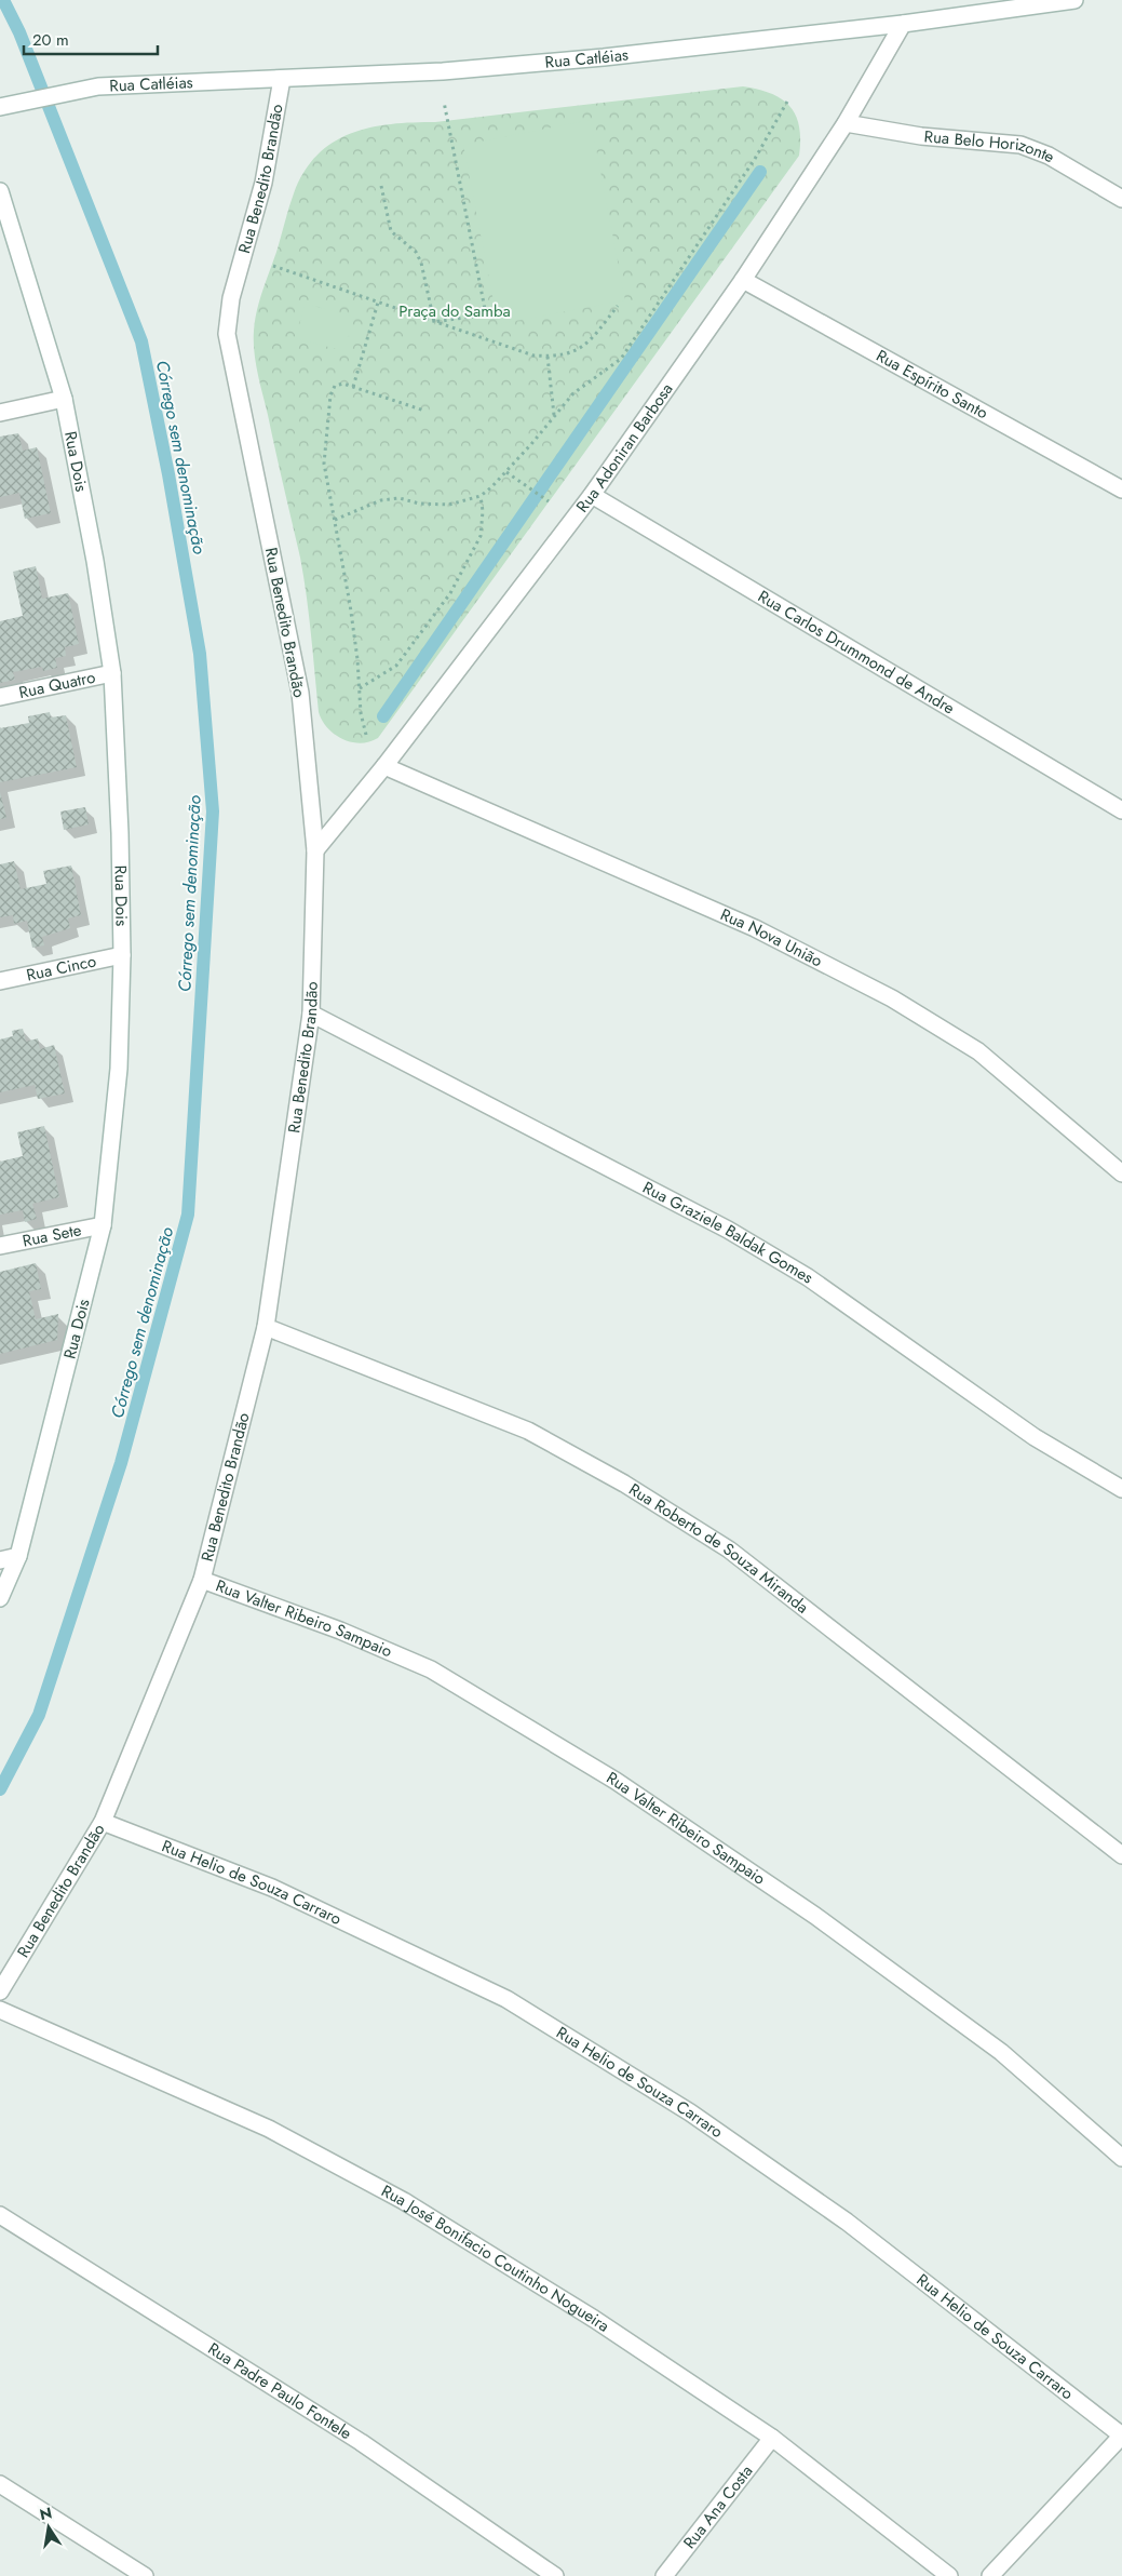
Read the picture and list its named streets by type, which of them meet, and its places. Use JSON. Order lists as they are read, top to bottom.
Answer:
{
  "streets": {
    "street": [
      "Rua Catléias",
      "Rua Belo Horizonte",
      "Rua Benedito Brandão",
      "Rua Espírito Santo",
      "Rua Adoniran Barbosa",
      "Rua Dois",
      "Rua Carlos Drummond de Andre",
      "Rua Quatro",
      "Rua Nova União",
      "Rua Cinco",
      "Rua Graziele Baldak Gomes",
      "Rua Sete",
      "Rua Roberto de Souza Miranda",
      "Rua Valter Ribeiro Sampaio",
      "Rua Helio de Souza Carraro",
      "Rua José Bonifacio Coutinho Nogueira",
      "Rua Padre Paulo Fontele",
      "Rua Ana Costa"
    ]
  },
  "crossings": [
    ["Rua Catléias", "Rua Benedito Brandão"],
    ["Rua Catléias", "Rua Adoniran Barbosa"],
    ["Rua Belo Horizonte", "Rua Adoniran Barbosa"],
    ["Rua Benedito Brandão", "Rua Adoniran Barbosa"],
    ["Rua Benedito Brandão", "Rua Graziele Baldak Gomes"],
    ["Rua Benedito Brandão", "Rua Roberto de Souza Miranda"],
    ["Rua Benedito Brandão", "Rua Valter Ribeiro Sampaio"],
    ["Rua Benedito Brandão", "Rua Helio de Souza Carraro"],
    ["Rua Espírito Santo", "Rua Adoniran Barbosa"],
    ["Rua Adoniran Barbosa", "Rua Carlos Drummond de Andre"],
    ["Rua Adoniran Barbosa", "Rua Nova União"],
    ["Rua Dois", "Rua Quatro"],
    ["Rua Dois", "Rua Cinco"],
    ["Rua Dois", "Rua Sete"],
    ["Rua José Bonifacio Coutinho Nogueira", "Rua Ana Costa"]
  ],
  "water": ["Córrego sem denominação"],
  "parks": ["Praça do Samba"],
  "scale_bar": "20 m",
  "north": "top"
}
